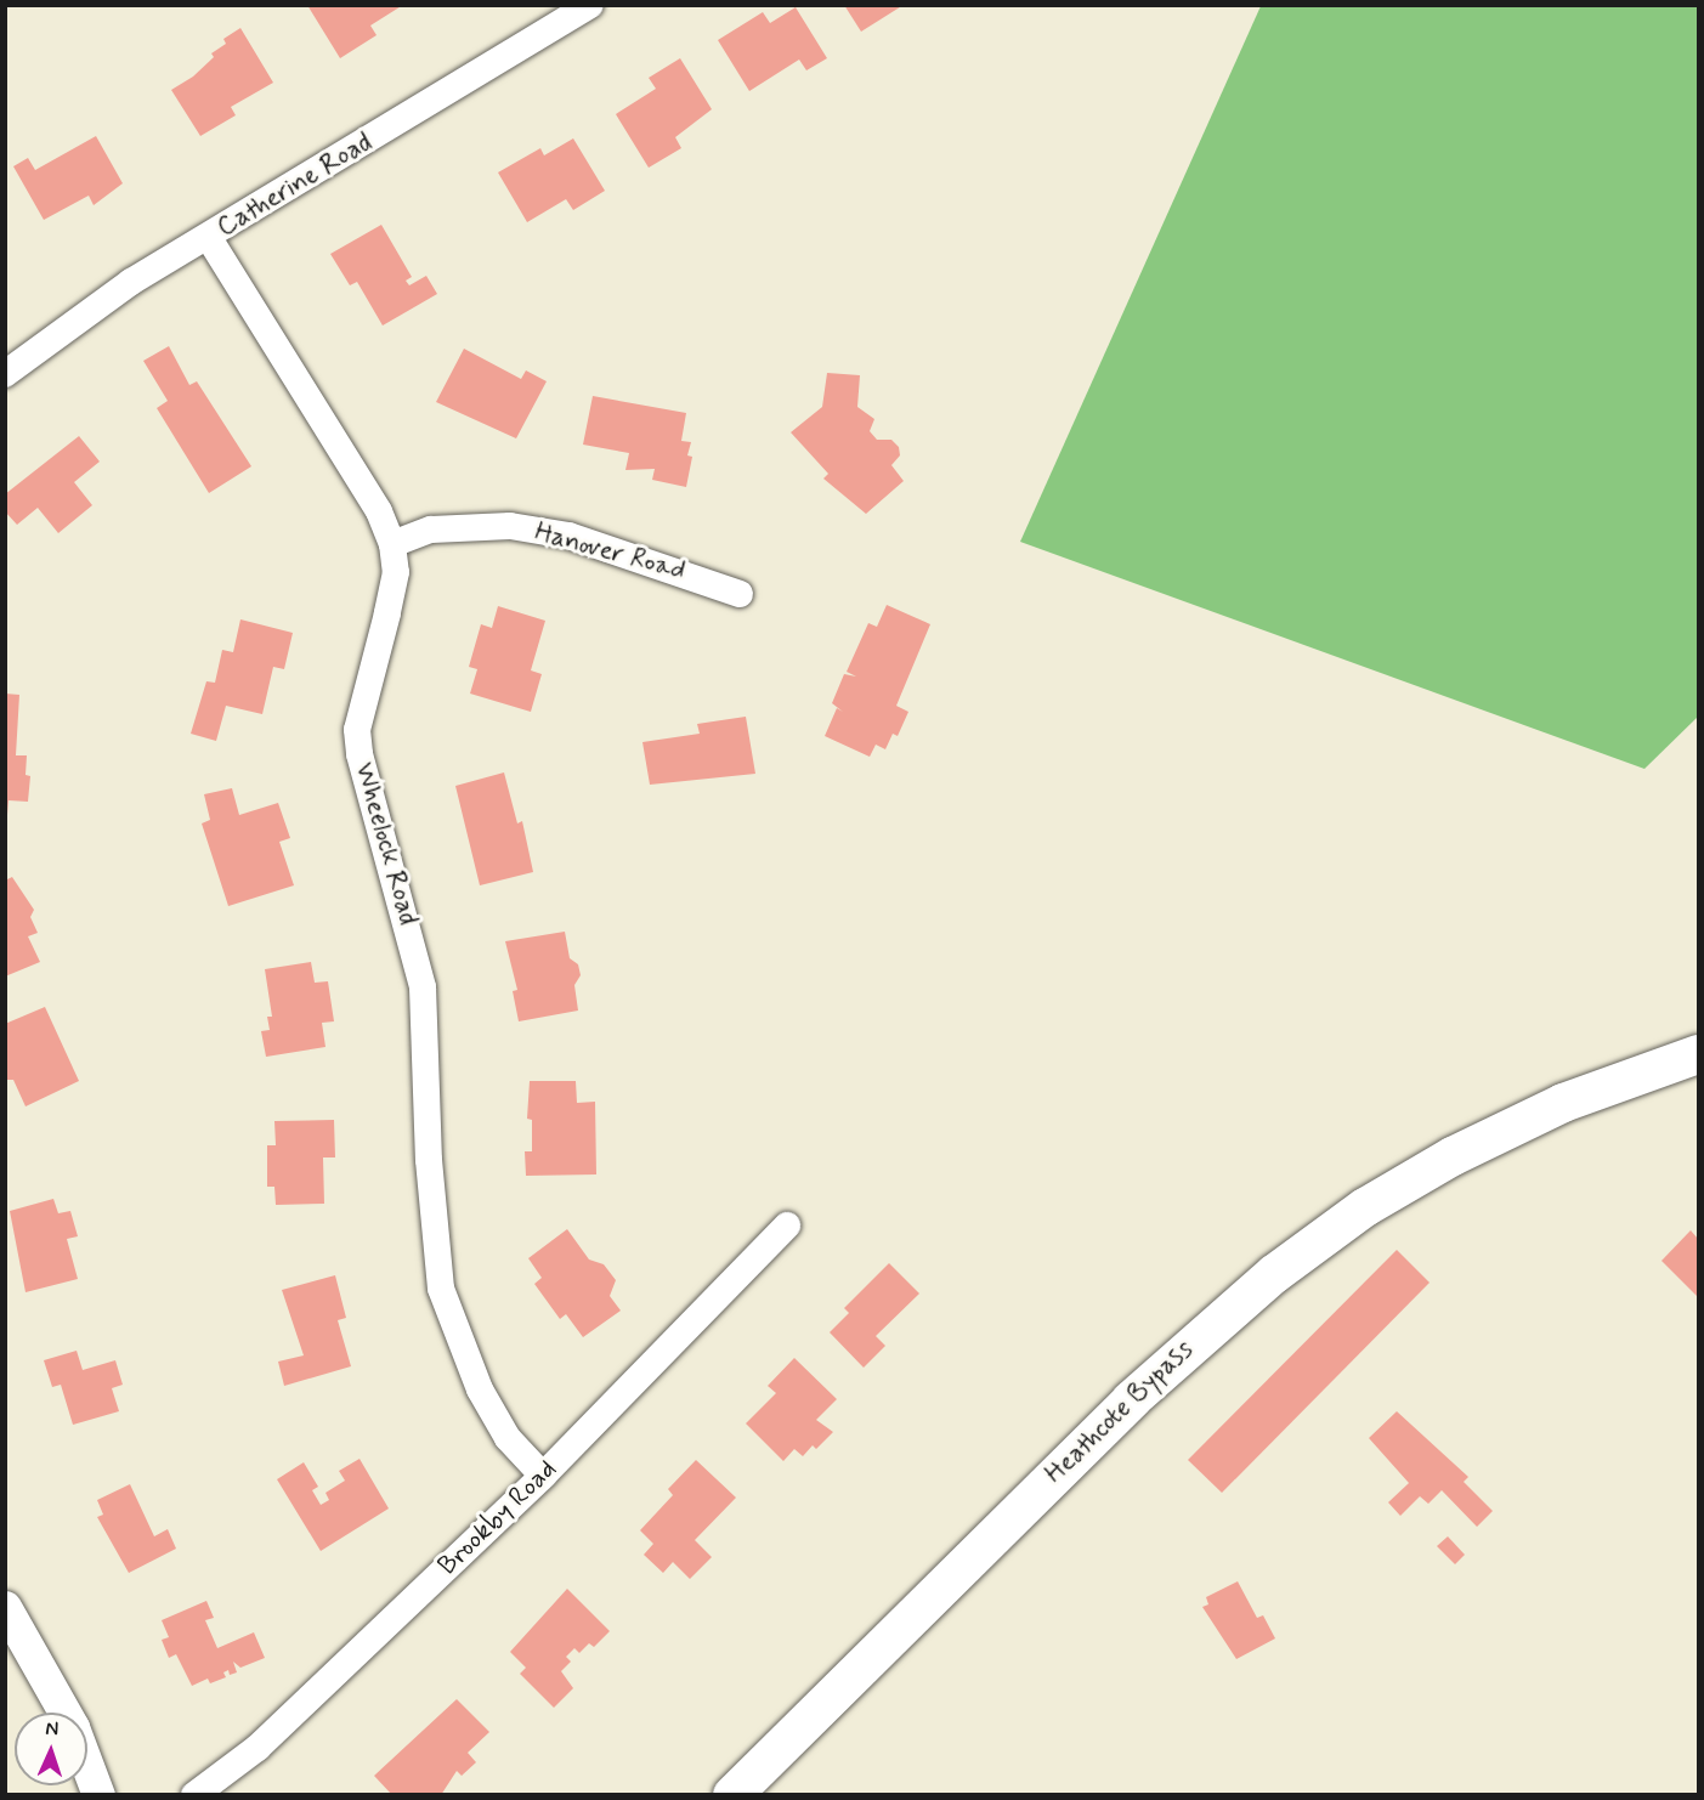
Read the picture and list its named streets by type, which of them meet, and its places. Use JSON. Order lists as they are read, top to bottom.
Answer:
{
  "streets": {
    "main road": ["Heathcote Bypass"],
    "street": [
      "Catherine Road",
      "Hanover Road",
      "Wheelock Road",
      "Brookby Road"
    ]
  },
  "crossings": [
    ["Catherine Road", "Wheelock Road"],
    ["Hanover Road", "Wheelock Road"],
    ["Wheelock Road", "Brookby Road"]
  ],
  "north": "top"
}
